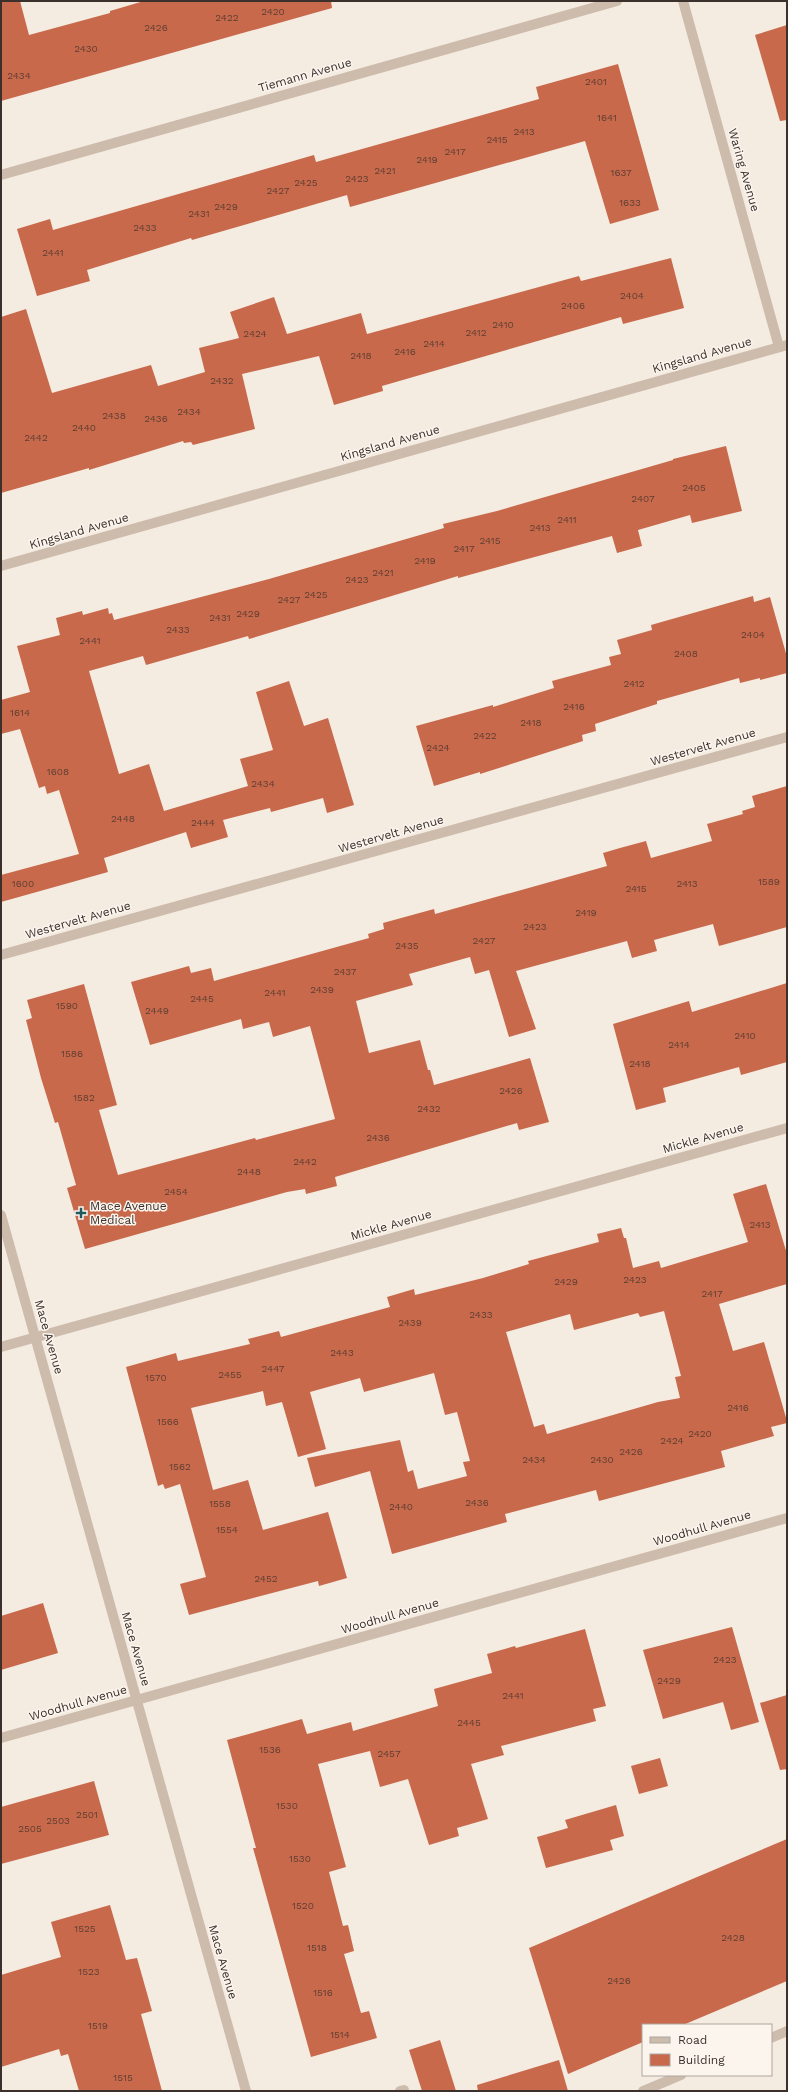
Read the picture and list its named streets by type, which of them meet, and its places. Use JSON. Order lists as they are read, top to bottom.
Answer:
{
  "streets": {
    "street": [
      "Tiemann Avenue",
      "Waring Avenue",
      "Kingsland Avenue",
      "Westervelt Avenue",
      "Mickle Avenue",
      "Mace Avenue",
      "Woodhull Avenue"
    ]
  },
  "crossings": [
    ["Waring Avenue", "Kingsland Avenue"],
    ["Mickle Avenue", "Mace Avenue"],
    ["Mace Avenue", "Woodhull Avenue"]
  ],
  "places": {
    "health": ["Mace Avenue Medical"]
  },
  "house_numbers": [
    "2420",
    "2422",
    "2426",
    "2430",
    "2434",
    "2401",
    "1641",
    "2413",
    "2415",
    "2417",
    "2419",
    "2421",
    "1637",
    "2423",
    "2425",
    "2427",
    "1633",
    "2429",
    "2431",
    "2433",
    "2441",
    "2404",
    "2406",
    "2410",
    "2412",
    "2424",
    "2414",
    "2416",
    "2418",
    "2432",
    "2434",
    "2438",
    "2436",
    "2440",
    "2442",
    "2405",
    "2407",
    "2411",
    "2413",
    "2415",
    "2417",
    "2419",
    "2421",
    "2423",
    "2425",
    "2427",
    "2429",
    "2431",
    "2433",
    "2404",
    "2441",
    "2408",
    "2412",
    "2416",
    "1614",
    "2418",
    "2422",
    "2424",
    "1608",
    "2434",
    "2448",
    "2444",
    "1589",
    "1600",
    "2413",
    "2415",
    "2419",
    "2423",
    "2427",
    "2435",
    "2437",
    "2439",
    "2441",
    "2445",
    "1590",
    "2449",
    "2410",
    "2414",
    "1586",
    "2418",
    "2426",
    "1582",
    "2432",
    "2436",
    "2442",
    "2448",
    "2454",
    "2413",
    "2423",
    "2429",
    "2417",
    "2433",
    "2439",
    "2443",
    "2447",
    "2455",
    "1570",
    "2416",
    "1566",
    "2420",
    "2424",
    "2426",
    "2434",
    "2430",
    "1562",
    "2436",
    "1558",
    "2440",
    "1554",
    "2452",
    "2423",
    "2429",
    "2441",
    "2445",
    "1536",
    "2457",
    "1530",
    "2501",
    "2503",
    "2505",
    "1530",
    "1520",
    "1525",
    "2428",
    "1518",
    "1523",
    "2426",
    "1516",
    "1519",
    "1514",
    "1515"
  ],
  "legend": ["Road", "Building"]
}
